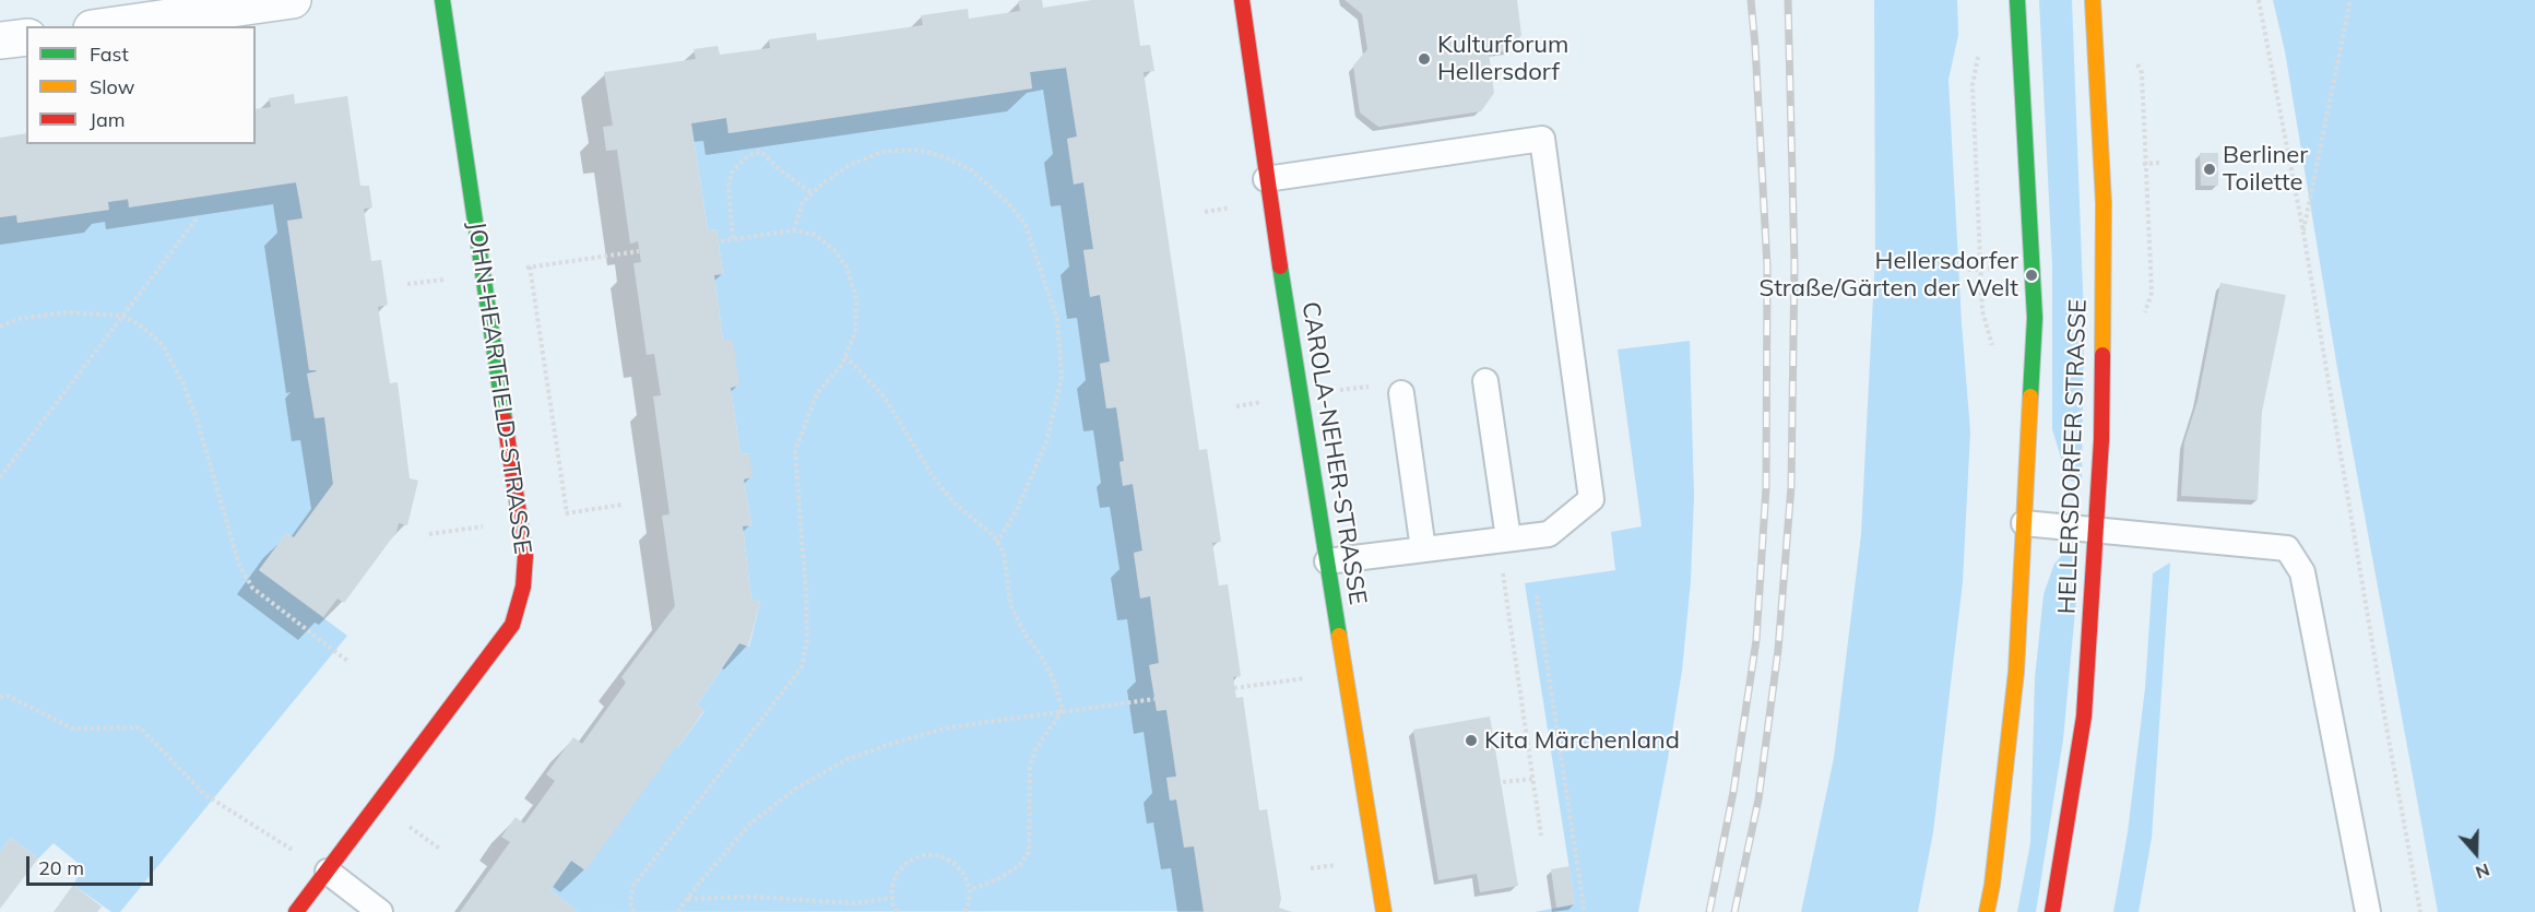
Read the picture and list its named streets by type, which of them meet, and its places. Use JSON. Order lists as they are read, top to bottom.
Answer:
{
  "streets": {
    "street": ["JOHN-HEARTFIELD-STRASSE", "CAROLA-NEHER-STRASSE", "HELLERSDORFER STRASSE"]
  },
  "places": [
    "Kulturforum Hellersdorf",
    "Berliner Toilette",
    "Hellersdorfer Straße/Gärten der Welt",
    "Kita Märchenland"
  ],
  "legend": ["Fast", "Slow", "Jam"],
  "scale_bar": "20 m",
  "north": "bottom"
}
